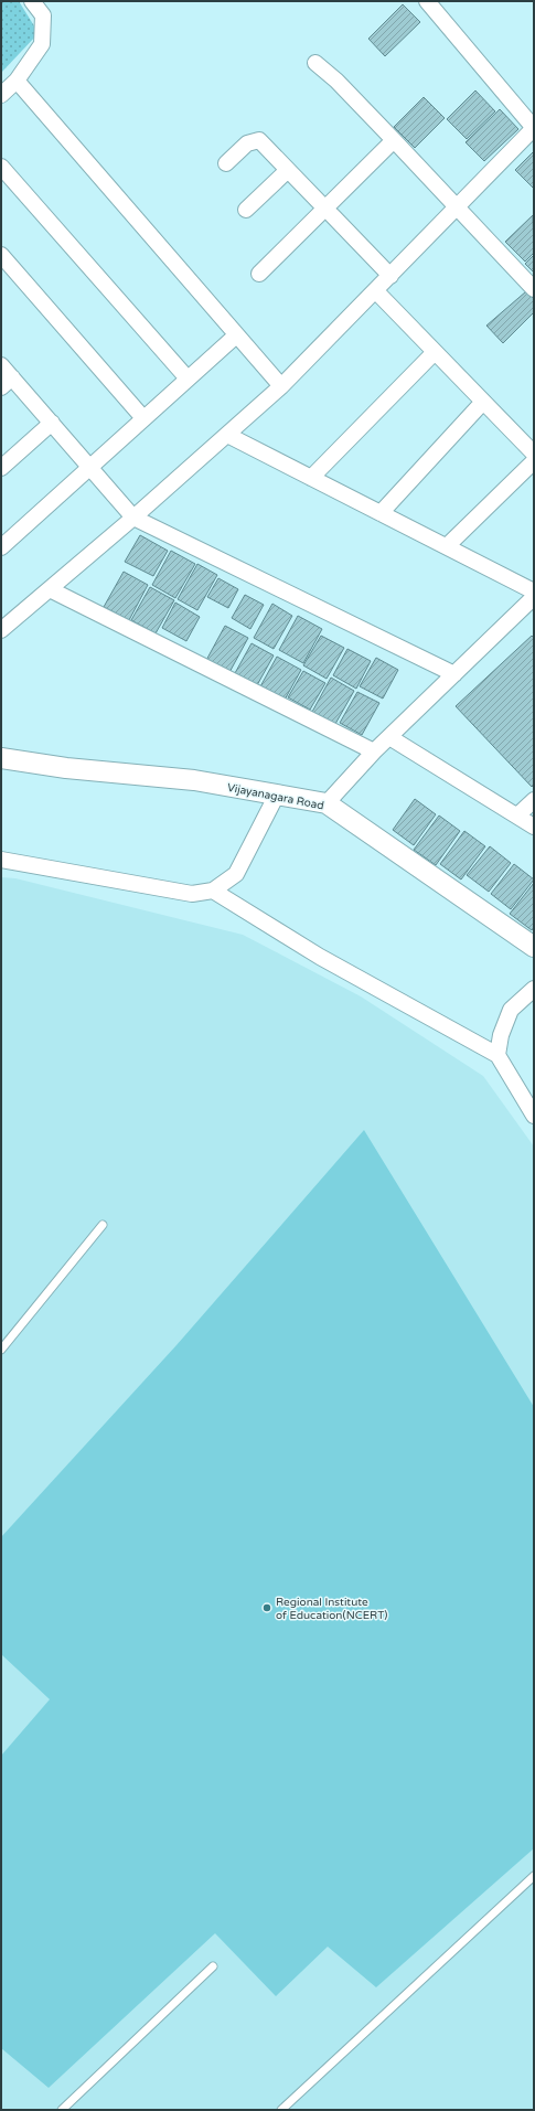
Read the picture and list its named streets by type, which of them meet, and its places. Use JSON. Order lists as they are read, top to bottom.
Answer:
{
  "streets": {
    "street": ["Vijayanagara Road"]
  },
  "places": ["Regional Institute of Education(NCERT)"]
}
